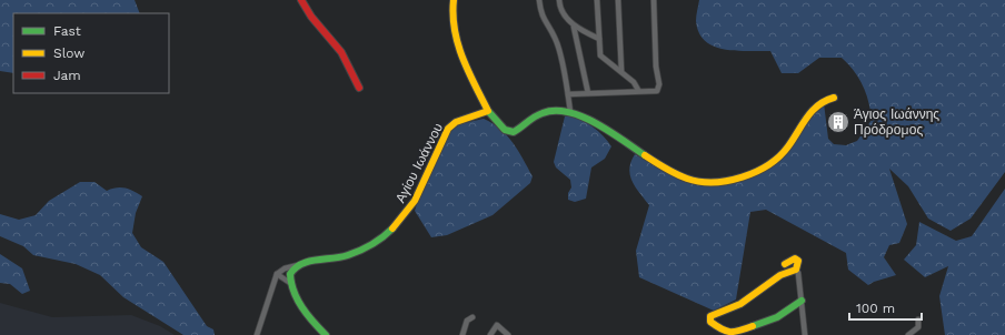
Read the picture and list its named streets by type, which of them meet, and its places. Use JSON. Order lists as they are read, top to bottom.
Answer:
{
  "streets": {
    "street": ["Αγίου Ιωάννου"]
  },
  "places": {
    "building": ["Άγιος Ιωάννης Πρόδρομος"]
  },
  "legend": ["Fast", "Slow", "Jam"],
  "scale_bar": "100 m"
}
